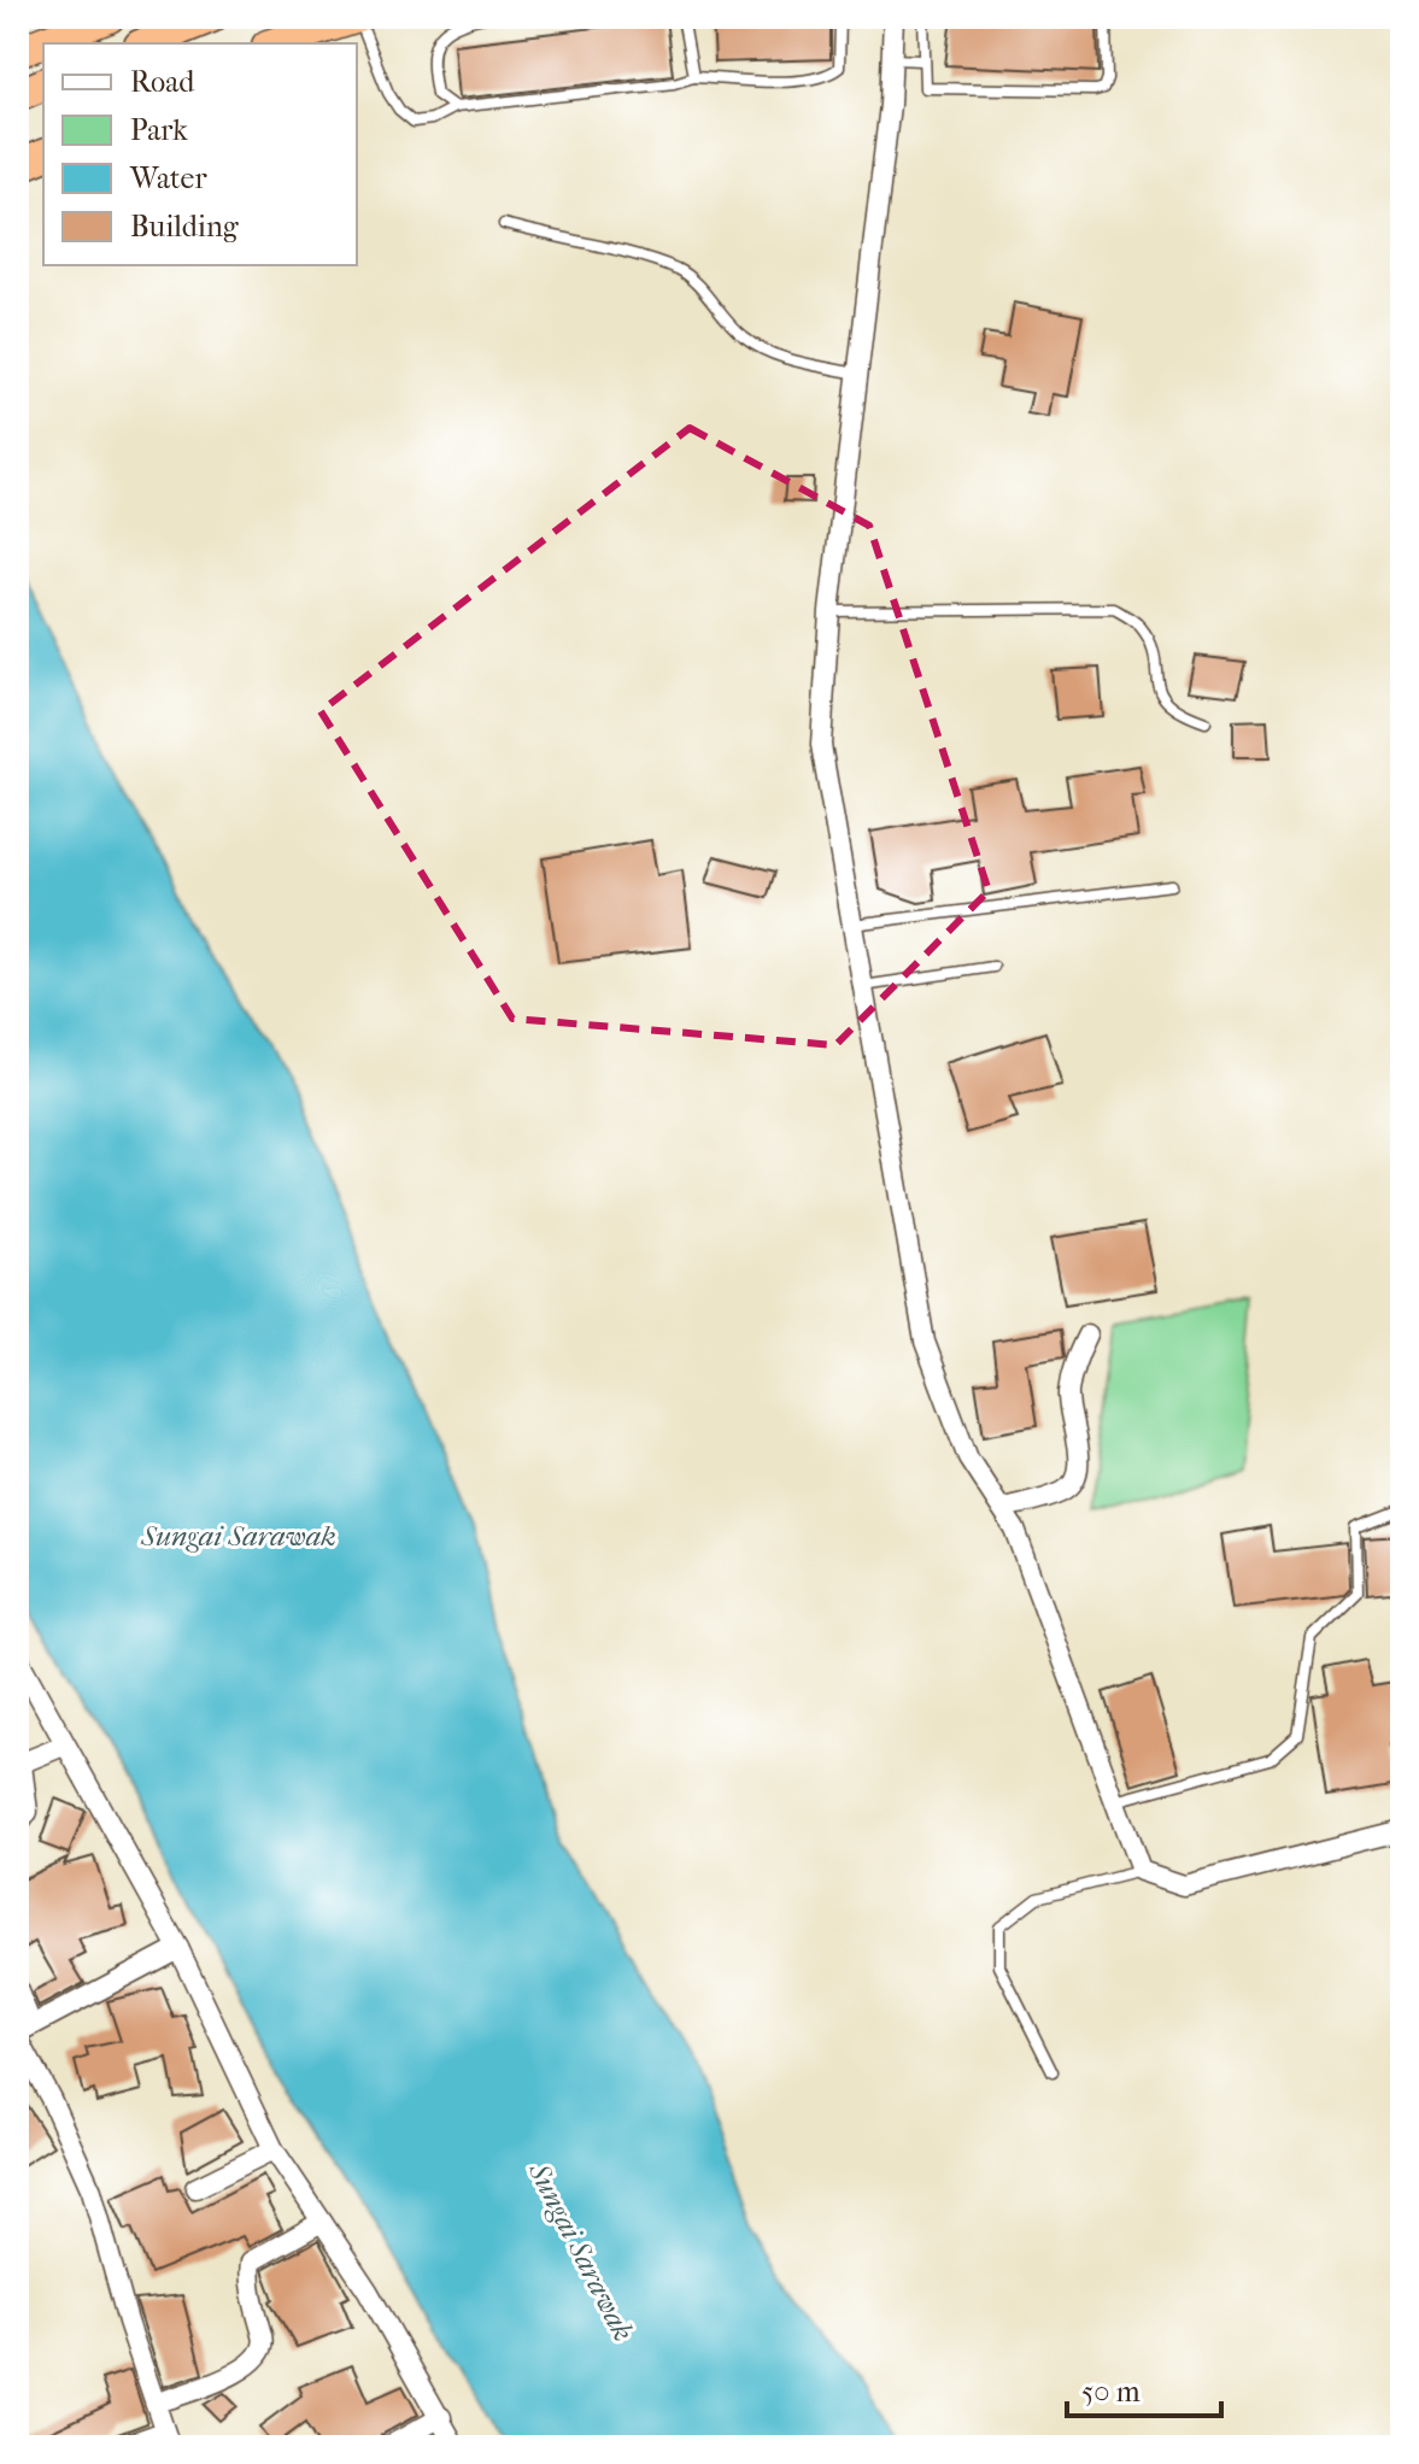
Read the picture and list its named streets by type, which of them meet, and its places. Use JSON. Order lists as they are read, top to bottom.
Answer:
{
  "water": ["Sungai Sarawak"],
  "legend": [
    "Road",
    "Park",
    "Water",
    "Building"
  ],
  "scale_bar": "50 m"
}
